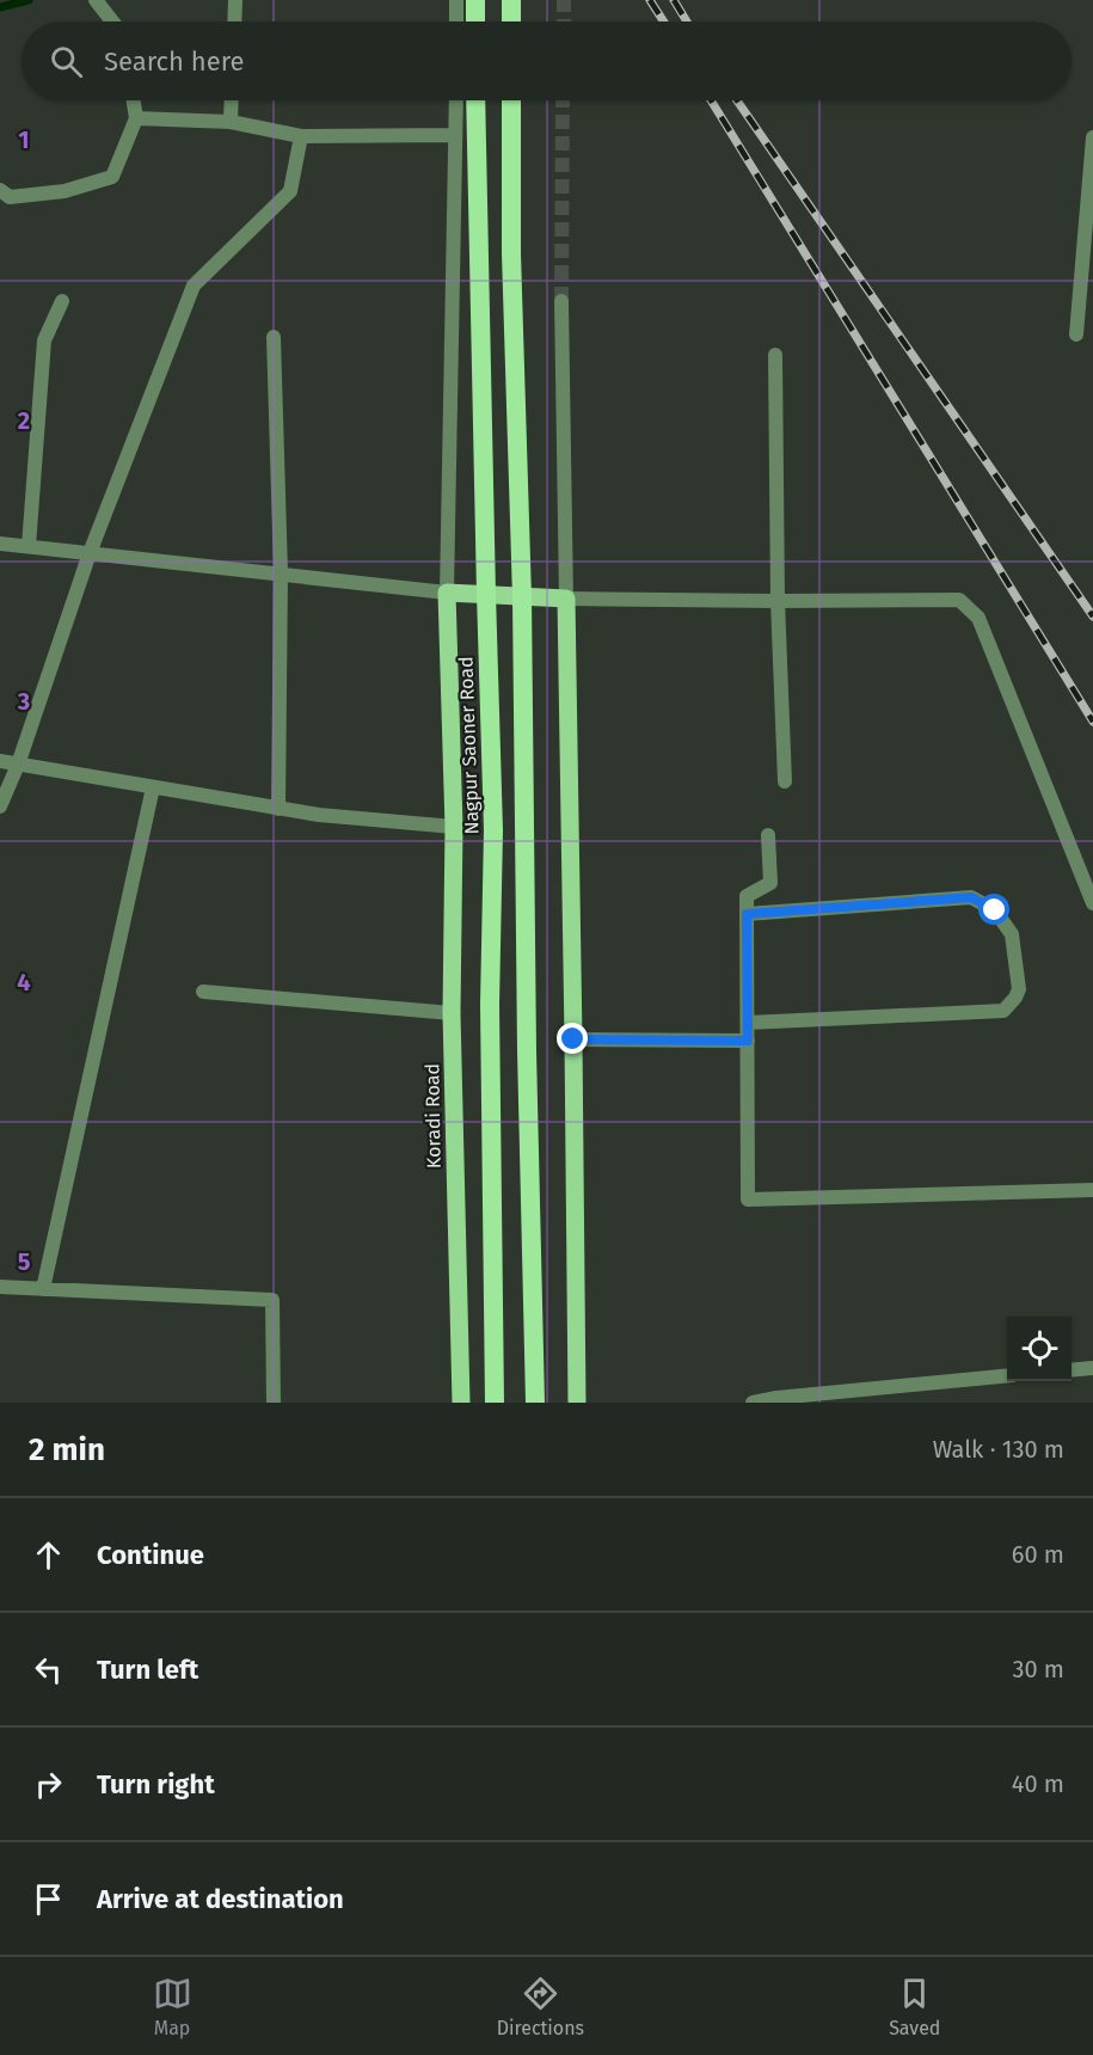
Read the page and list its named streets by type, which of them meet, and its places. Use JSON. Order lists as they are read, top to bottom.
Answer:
{
  "streets": {
    "highway": ["Nagpur Saoner Road"],
    "main road": ["Koradi Road"]
  },
  "page": {
    "search": "Search here",
    "heading": ["2 min", "Walk · 130 m"],
    "list": [
      ["Continue", "60 m"],
      ["Turn left", "30 m"],
      ["Turn right", "40 m"],
      "Arrive at destination"
    ],
    "nav": ["Map", "Directions", "Saved"]
  },
  "grid": {
    "rows": [
      "1",
      "2",
      "3",
      "4",
      "5"
    ]
  }
}
